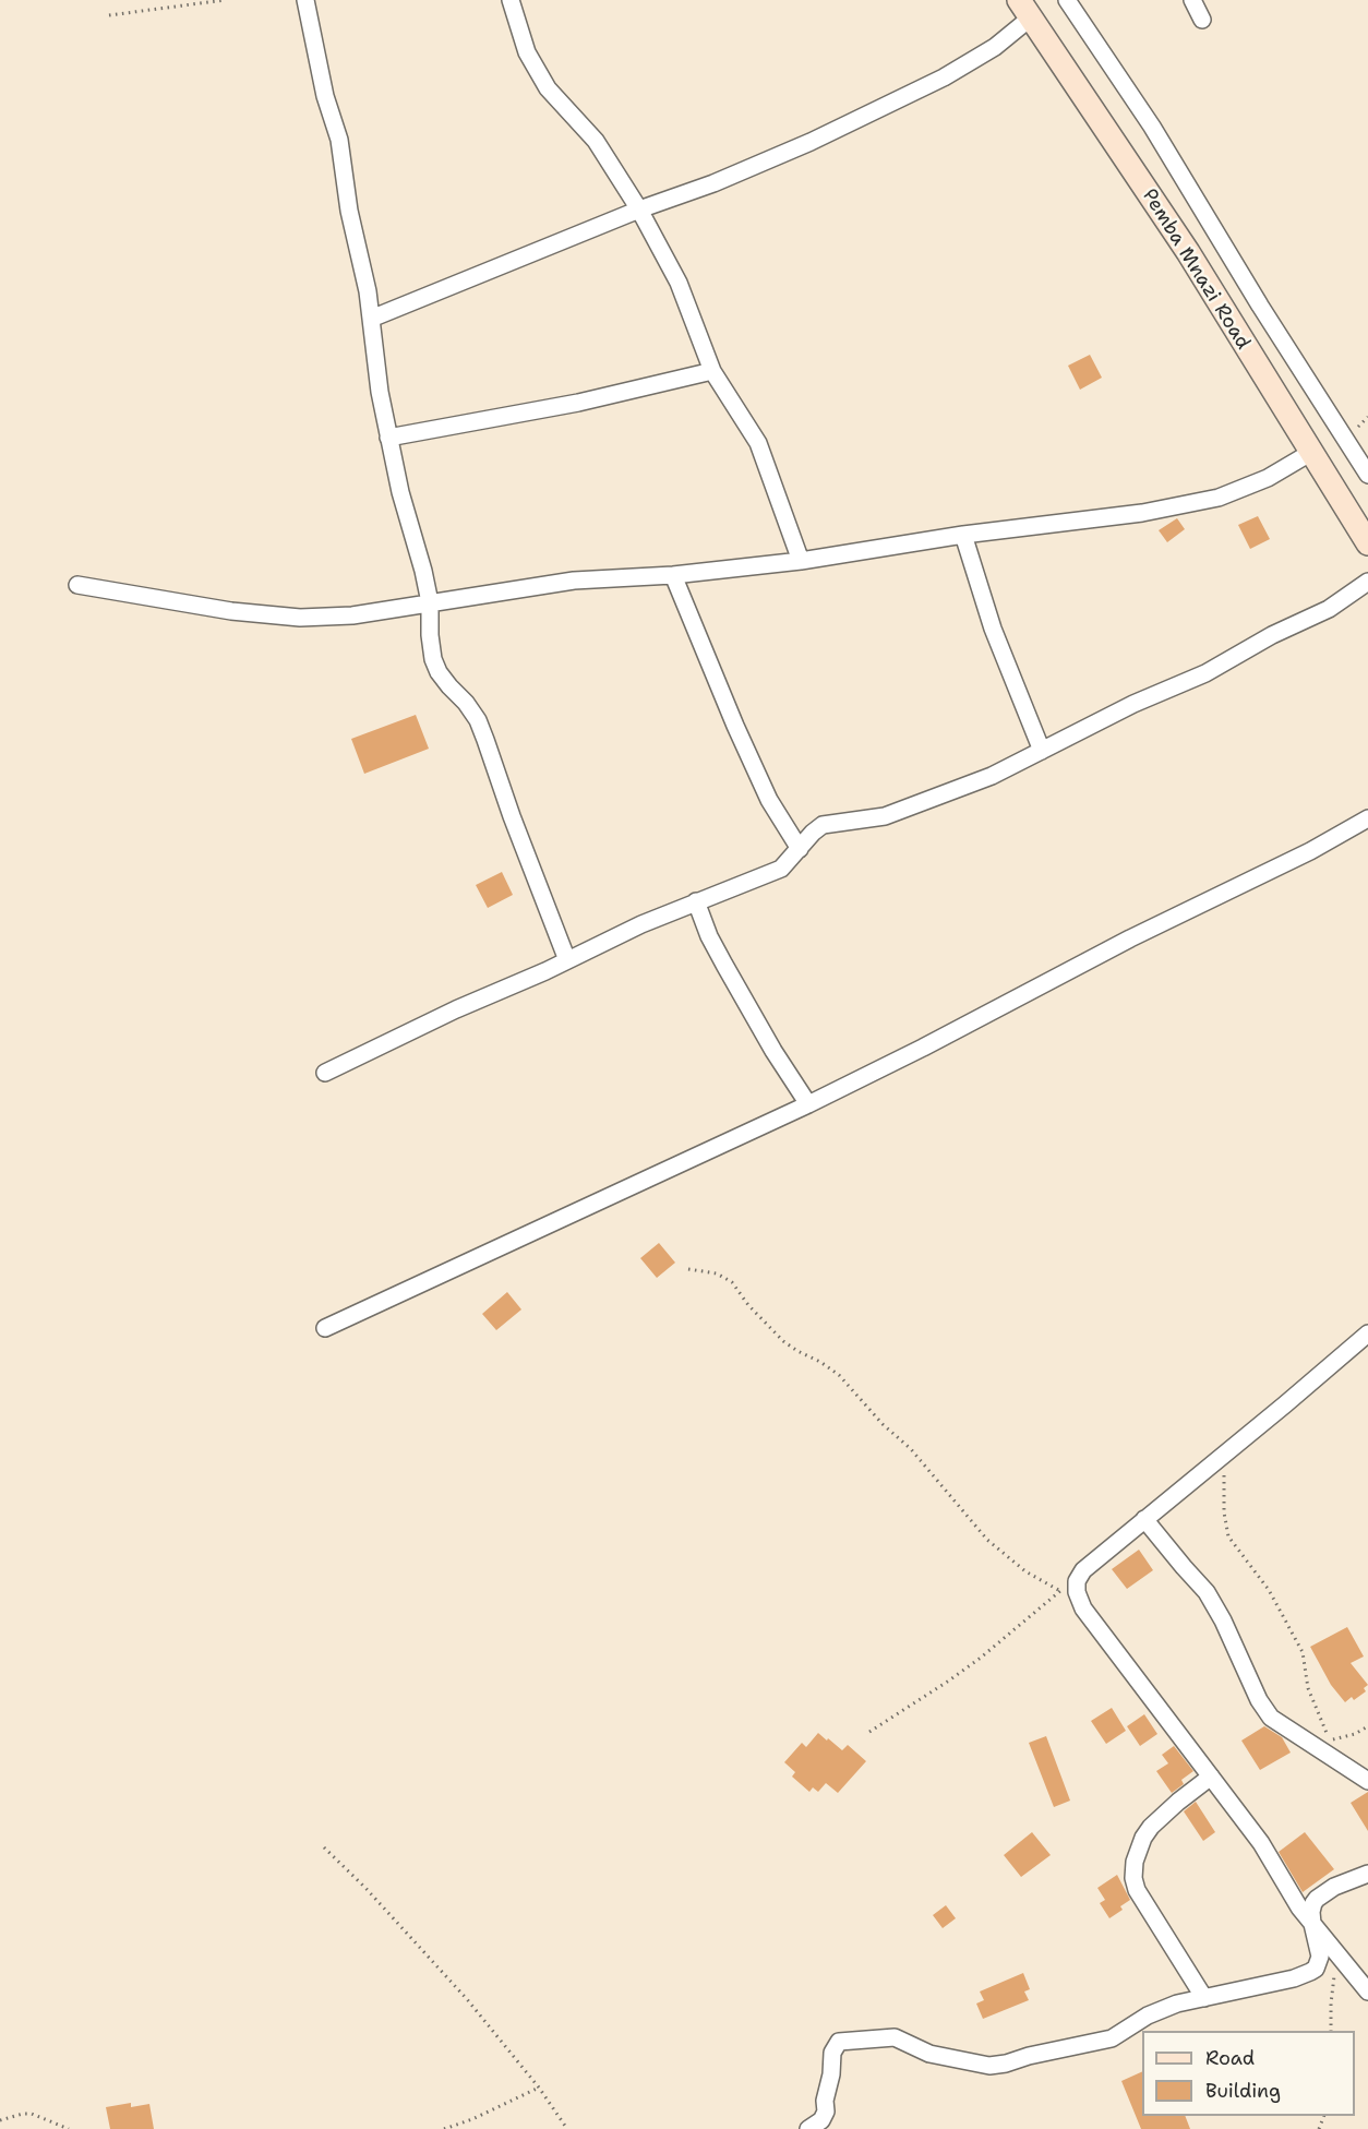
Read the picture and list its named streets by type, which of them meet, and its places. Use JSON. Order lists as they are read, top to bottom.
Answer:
{
  "streets": {
    "main road": ["Pemba Mnazi Road"]
  },
  "legend": ["Road", "Building"]
}
